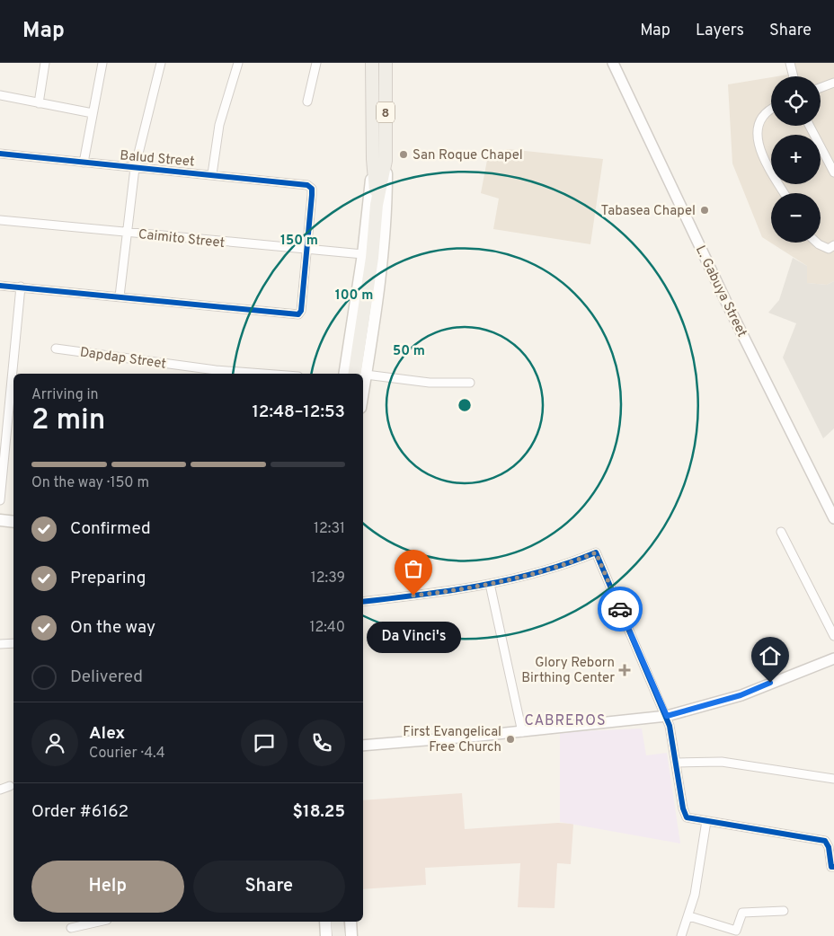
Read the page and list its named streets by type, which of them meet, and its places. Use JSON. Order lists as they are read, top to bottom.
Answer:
{
  "streets": {
    "main road": ["8"],
    "street": [
      "Balud Street",
      "Caimito Street",
      "L. Gabuya Street",
      "Dapdap Street"
    ]
  },
  "crossings": [
    ["8", "Caimito Street"],
    ["Balud Street", "Caimito Street"]
  ],
  "districts": ["CABREROS"],
  "places": {
    "other": [
      "San Roque Chapel",
      "Tabasea Chapel",
      "Da Vinci's",
      "First Evangelical Free Church"
    ],
    "health": ["Glory Reborn Birthing Center"]
  },
  "page": {
    "header": "Map",
    "nav": ["Map", "Layers", "Share"],
    "map_buttons": ["+", "−"],
    "heading": ["2 min", "Arriving in", "12:48–12:53"],
    "panel": [
      "Alex",
      "Courier · 4.4",
      "Order #6162",
      "$18.25"
    ],
    "bar": "On the way · 150 m",
    "list": [
      ["Confirmed", "12:31"],
      ["Preparing", "12:39"],
      ["On the way", "12:40"],
      "Delivered"
    ],
    "bubble": "Da Vinci's",
    "buttons": ["Help", "Share"]
  },
  "rings": ["150 m", "100 m", "50 m"]
}
